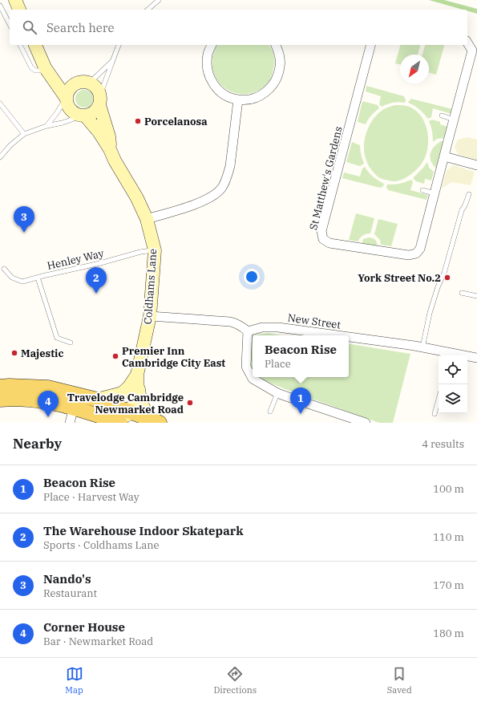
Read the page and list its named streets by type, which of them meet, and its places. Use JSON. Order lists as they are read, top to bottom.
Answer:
{
  "streets": {
    "street": ["St Matthew's Gardens", "Coldhams Lane", "New Street"],
    "lane": ["Henley Way"]
  },
  "crossings": [
    ["Henley Way", "Coldhams Lane"]
  ],
  "places": [
    "Porcelanosa",
    "York Street No.2",
    "Majestic",
    "Premier Inn Cambridge City East",
    "Travelodge Cambridge Newmarket Road"
  ],
  "north": "bottom left",
  "page": {
    "search": "Search here",
    "pins": [
      "3",
      "2",
      "1",
      "4"
    ],
    "popup": ["Beacon Rise", "Place"],
    "heading": ["Nearby", "4 results"],
    "list": [
      {
        "mark": "1",
        "name": "Beacon Rise",
        "note": "Place · Harvest Way",
        "value": "100 m"
      },
      {
        "mark": "2",
        "name": "The Warehouse Indoor Skatepark",
        "note": "Sports · Coldhams Lane",
        "value": "110 m"
      },
      {
        "mark": "3",
        "name": "Nando's",
        "note": "Restaurant",
        "value": "170 m"
      },
      {
        "mark": "4",
        "name": "Corner House",
        "note": "Bar · Newmarket Road",
        "value": "180 m"
      }
    ],
    "nav": ["Map", "Directions", "Saved"]
  }
}
